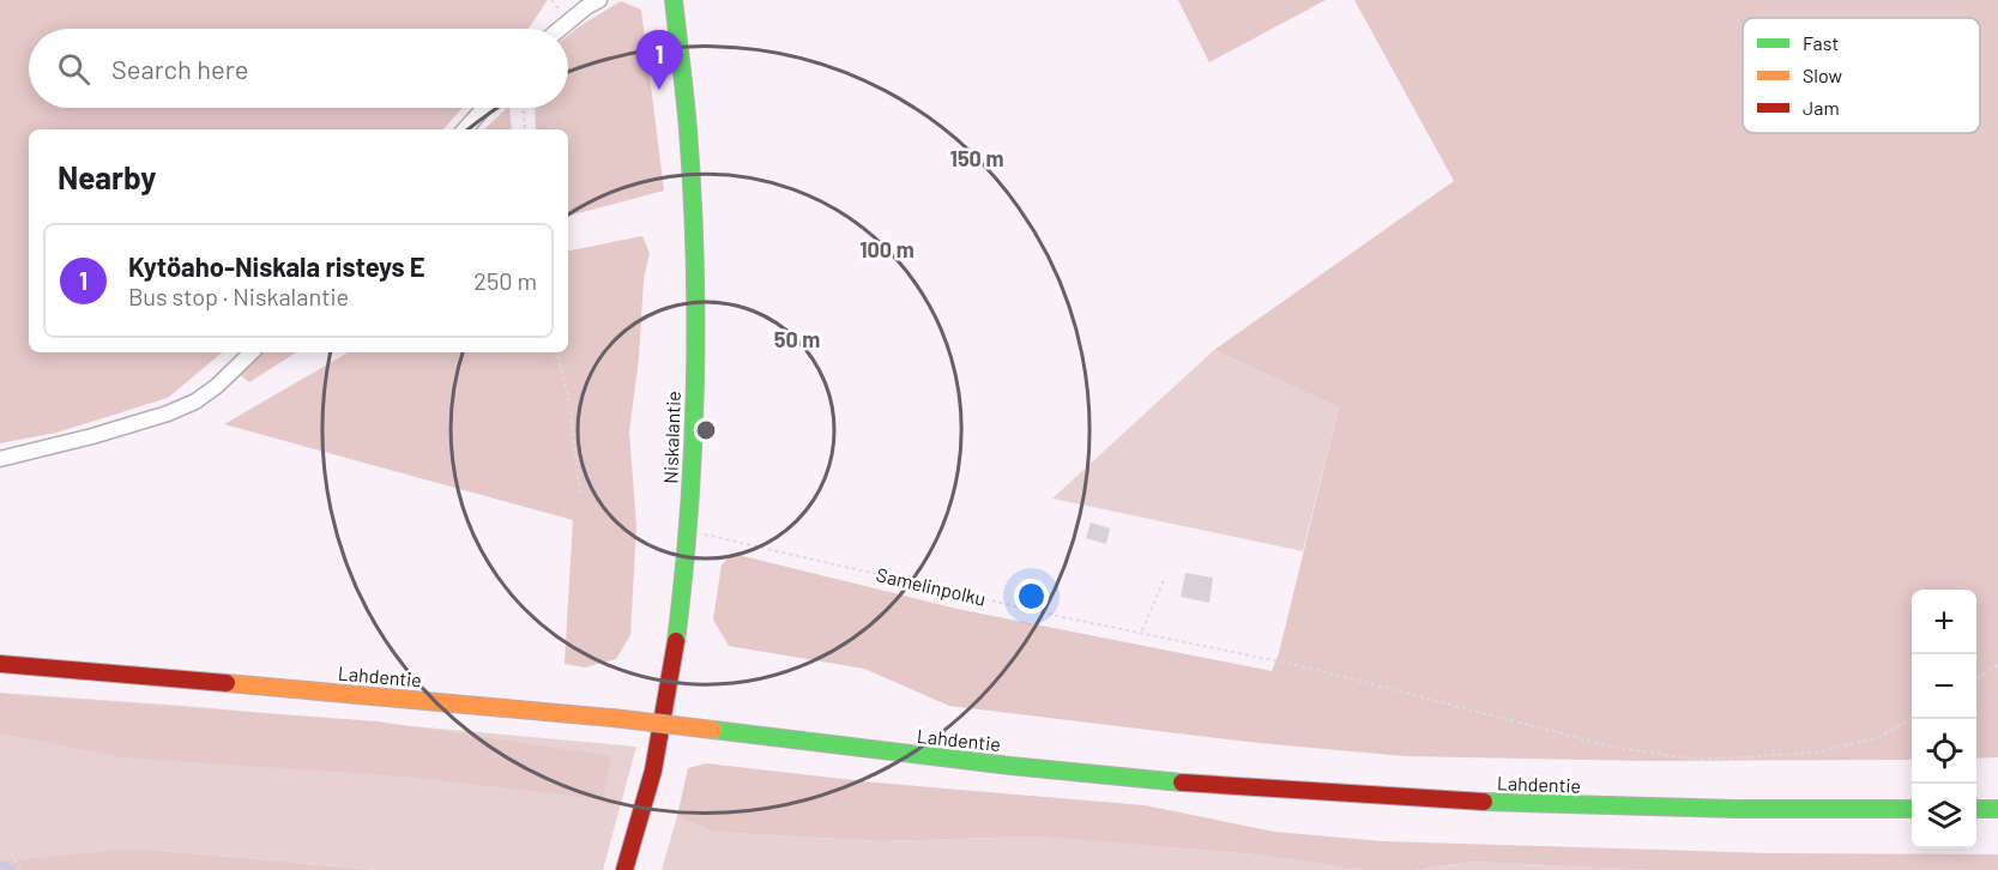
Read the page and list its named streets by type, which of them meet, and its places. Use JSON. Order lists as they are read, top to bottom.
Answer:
{
  "streets": {
    "main road": ["Niskalantie", "Lahdentie"],
    "path": ["Samelinpolku"]
  },
  "crossings": [
    ["Niskalantie", "Samelinpolku"]
  ],
  "legend": ["Fast", "Slow", "Jam"],
  "page": {
    "search": "Search here",
    "pins": "1",
    "heading": "Nearby",
    "list": [
      {
        "mark": "1",
        "name": "Kytöaho-Niskala risteys E",
        "note": "Bus stop · Niskalantie",
        "value": "250 m"
      }
    ],
    "map_buttons": ["+", "−"]
  },
  "rings": ["150 m", "100 m", "50 m"]
}
